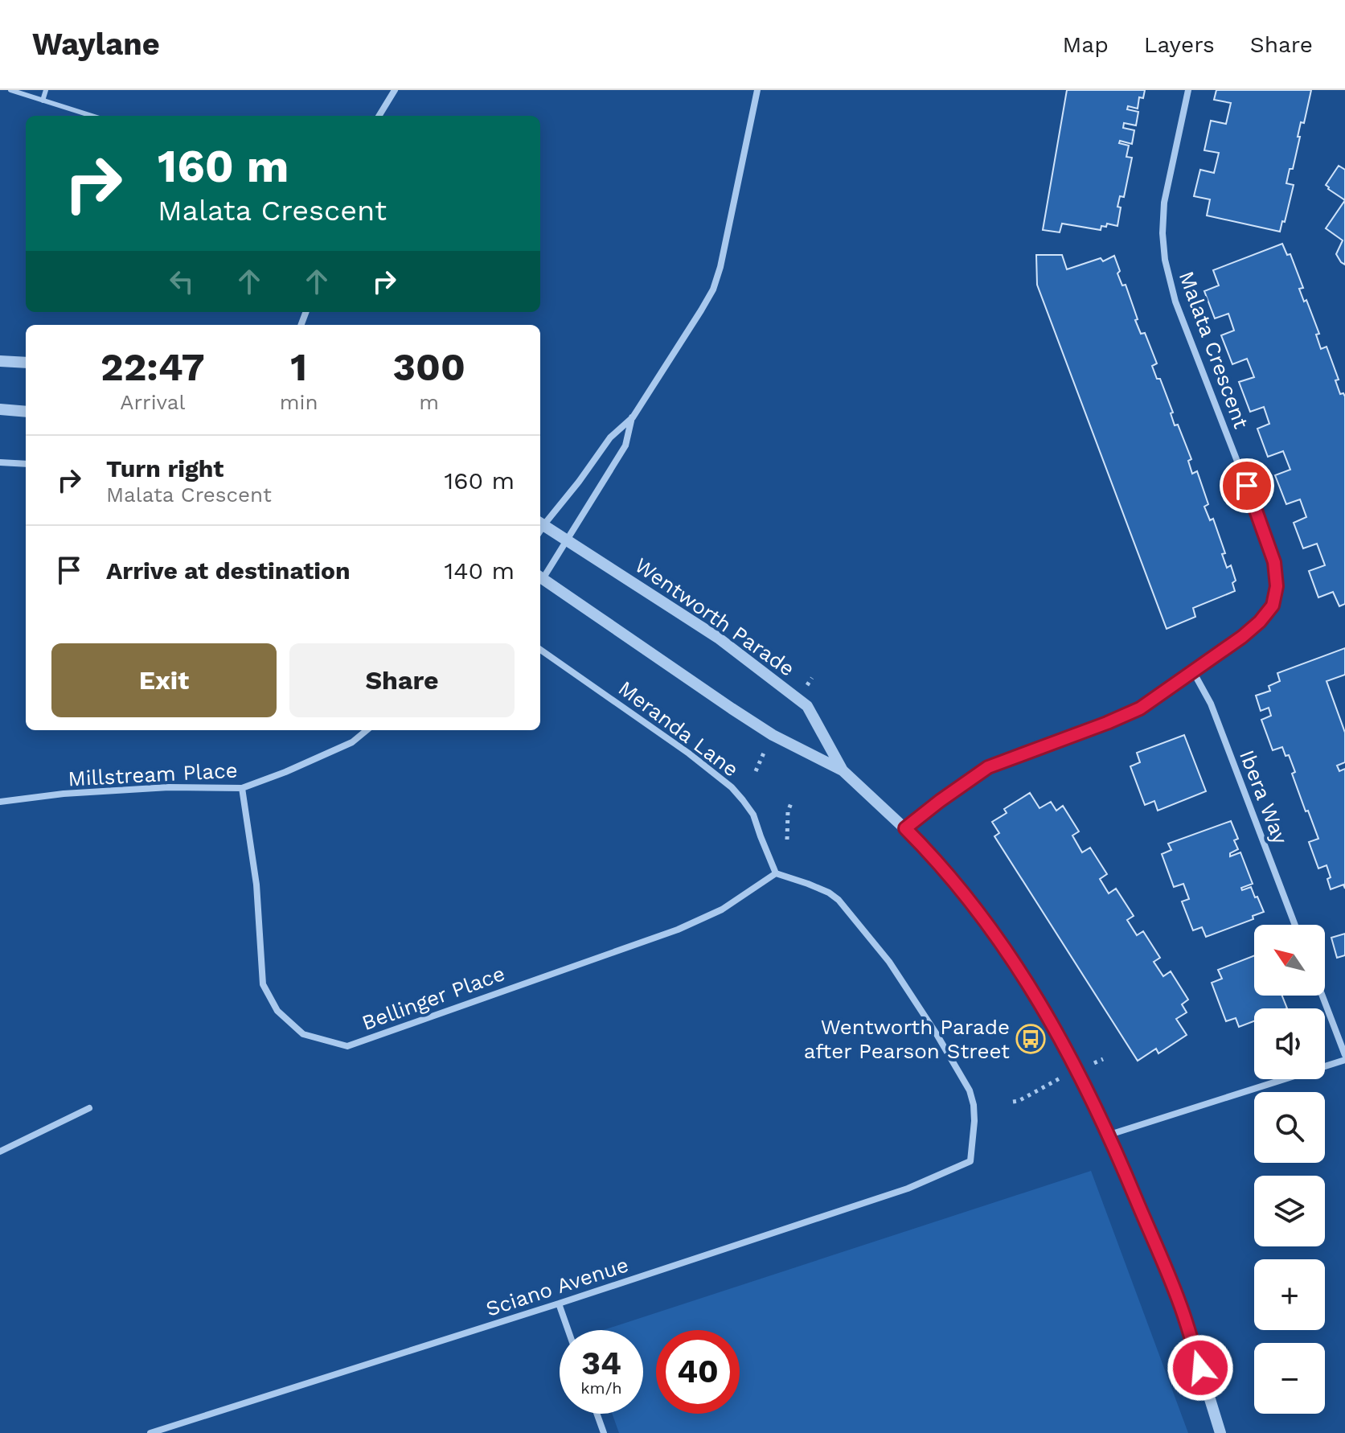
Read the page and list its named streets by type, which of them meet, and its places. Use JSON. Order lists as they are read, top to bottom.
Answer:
{
  "streets": {
    "street": [
      "Malata Crescent",
      "Wentworth Parade",
      "Meranda Lane",
      "Millstream Place",
      "Ibera Way",
      "Bellinger Place",
      "Sciano Avenue"
    ]
  },
  "crossings": [
    ["Malata Crescent", "Wentworth Parade"],
    ["Malata Crescent", "Ibera Way"],
    ["Meranda Lane", "Bellinger Place"],
    ["Meranda Lane", "Sciano Avenue"],
    ["Millstream Place", "Bellinger Place"],
    ["Bellinger Place", "Sciano Avenue"]
  ],
  "places": {
    "bus stop": ["Wentworth Parade after Pearson Street"]
  },
  "north": "top left",
  "page": {
    "header": "Waylane",
    "nav": ["Map", "Layers", "Share"],
    "turn": ["160 m", "Malata Crescent"],
    "eta": [
      "22:47",
      "Arrival",
      "1",
      "min",
      "300",
      "m"
    ],
    "list": [
      {
        "name": "Turn right",
        "note": "Malata Crescent",
        "value": "160 m"
      },
      {
        "name": "Arrive at destination",
        "value": "140 m"
      }
    ],
    "buttons": ["Exit", "Share"],
    "map_buttons": ["+", "−"],
    "speed": "34 km/h",
    "limit": "40"
  }
}
